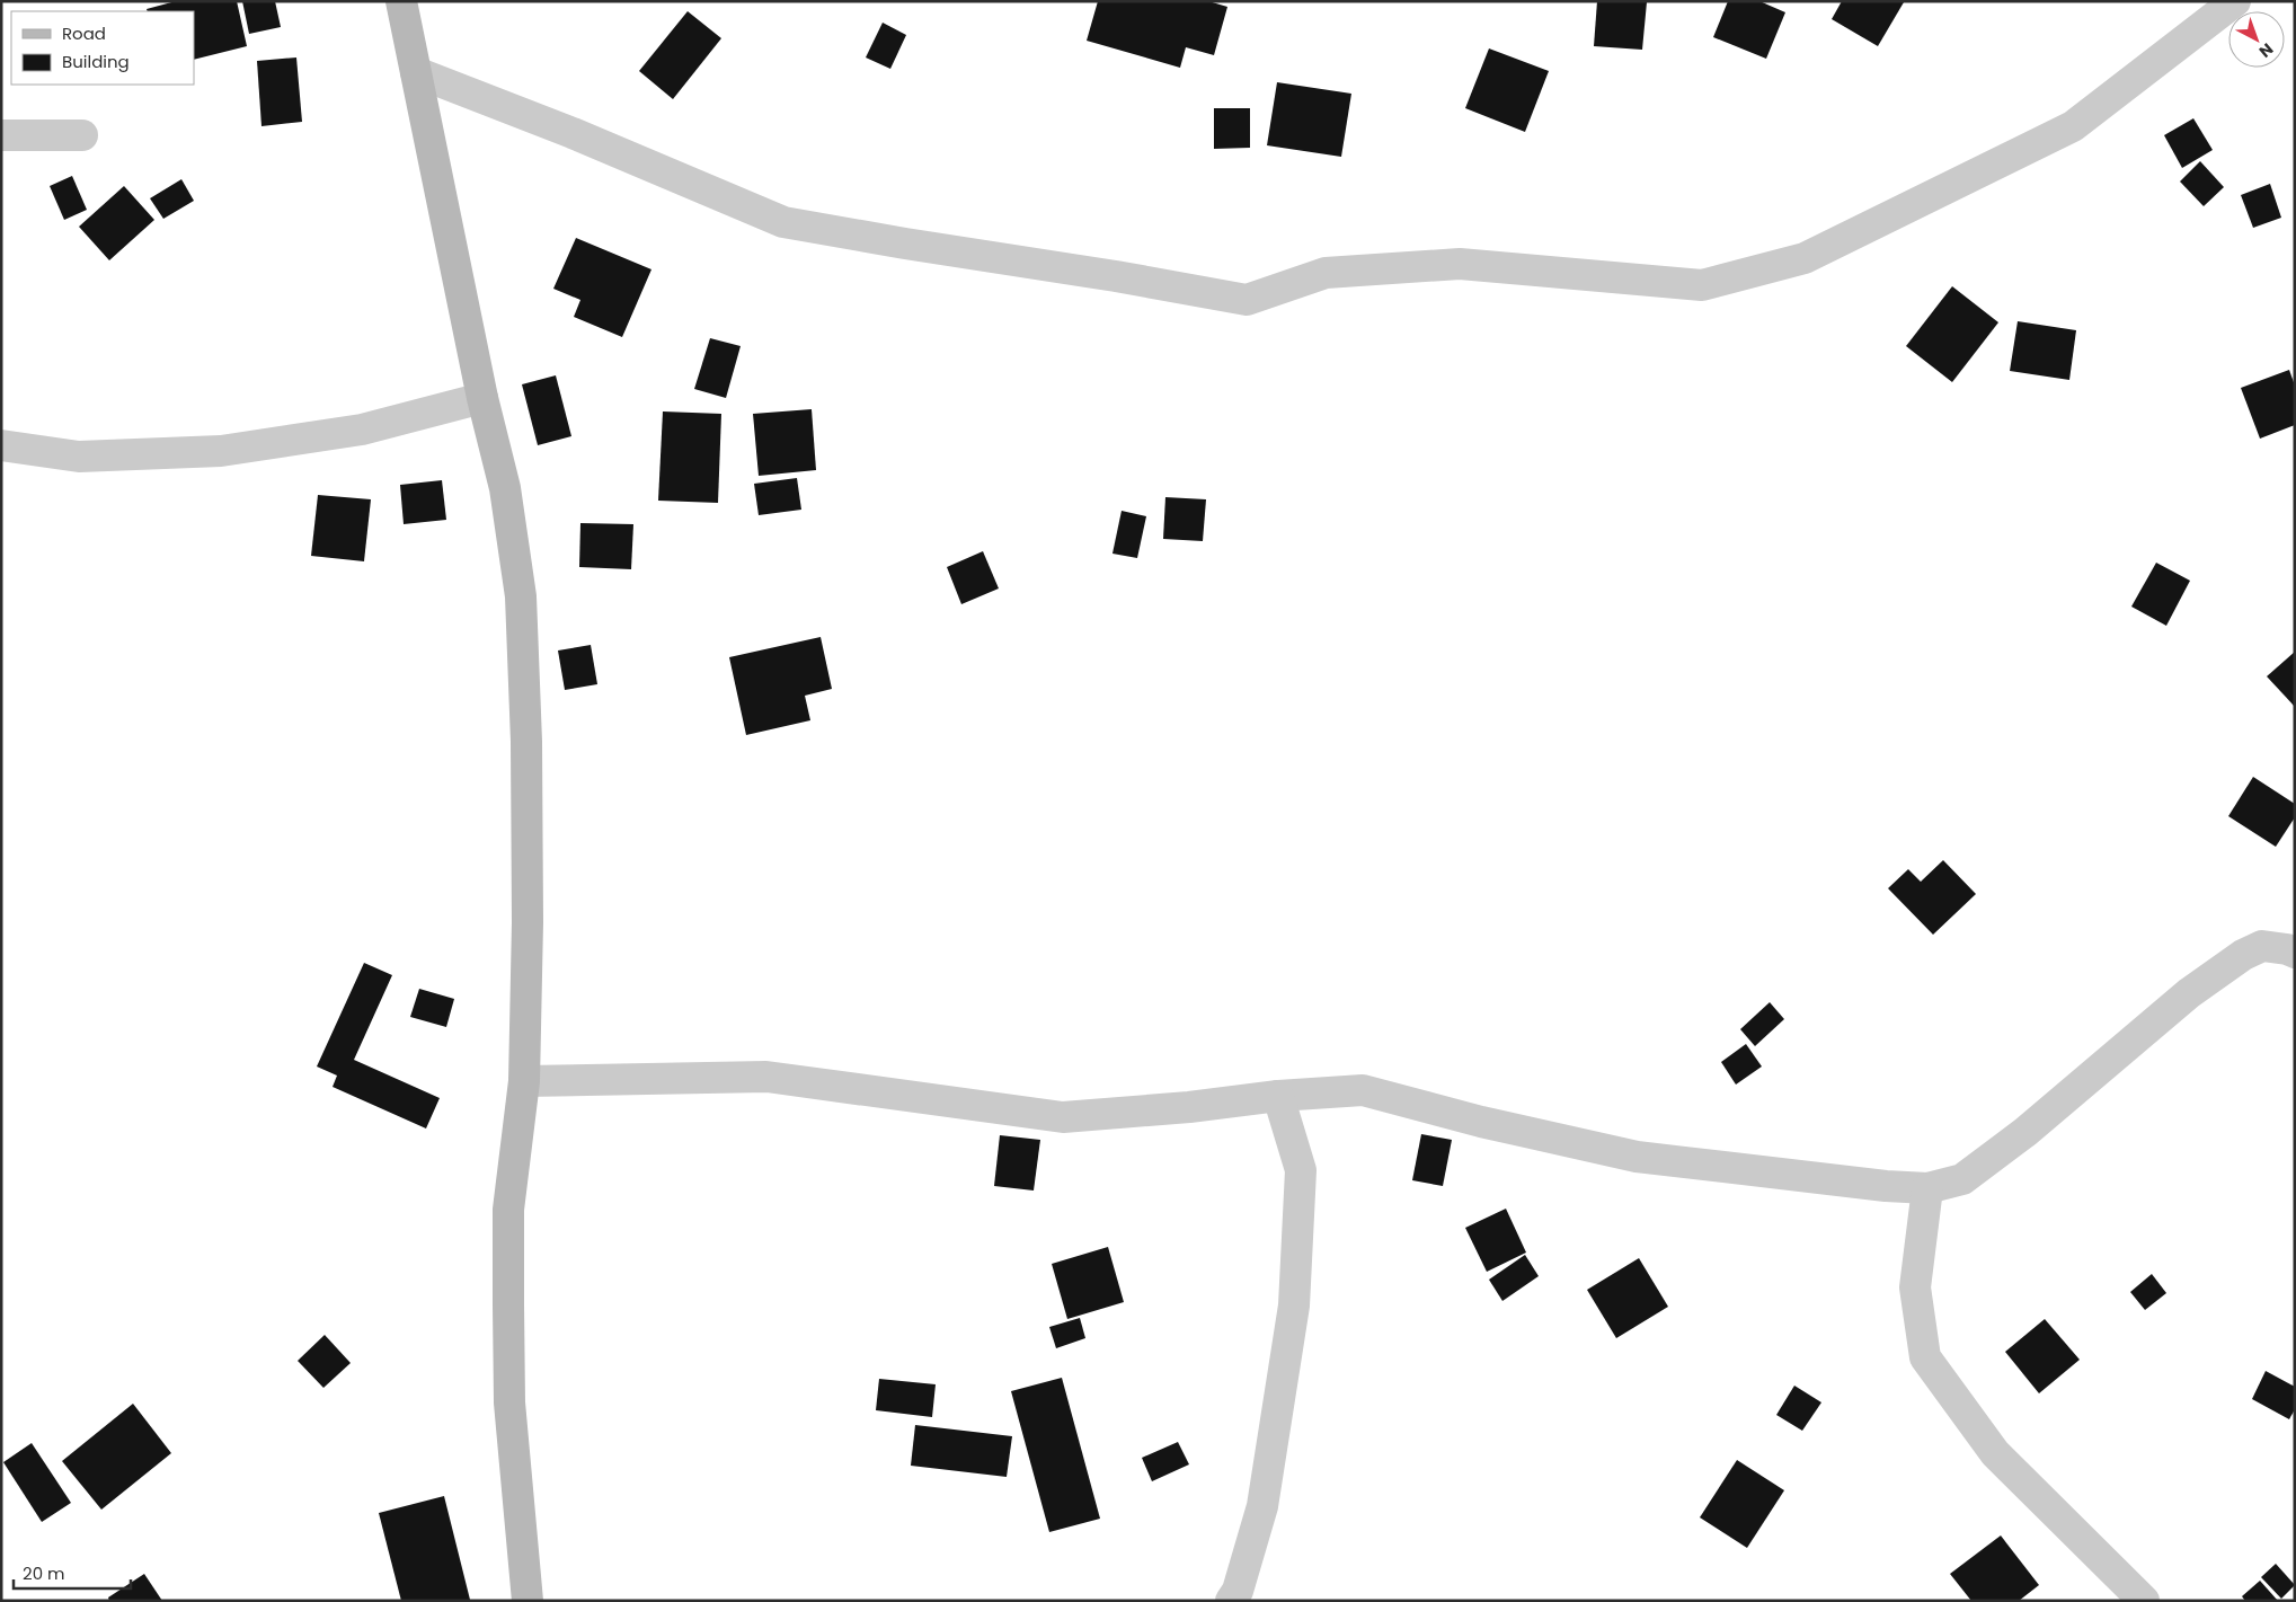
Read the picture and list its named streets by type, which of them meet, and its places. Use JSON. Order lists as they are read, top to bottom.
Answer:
{
  "legend": ["Road", "Building"],
  "scale_bar": "20 m",
  "north": "bottom right"
}
